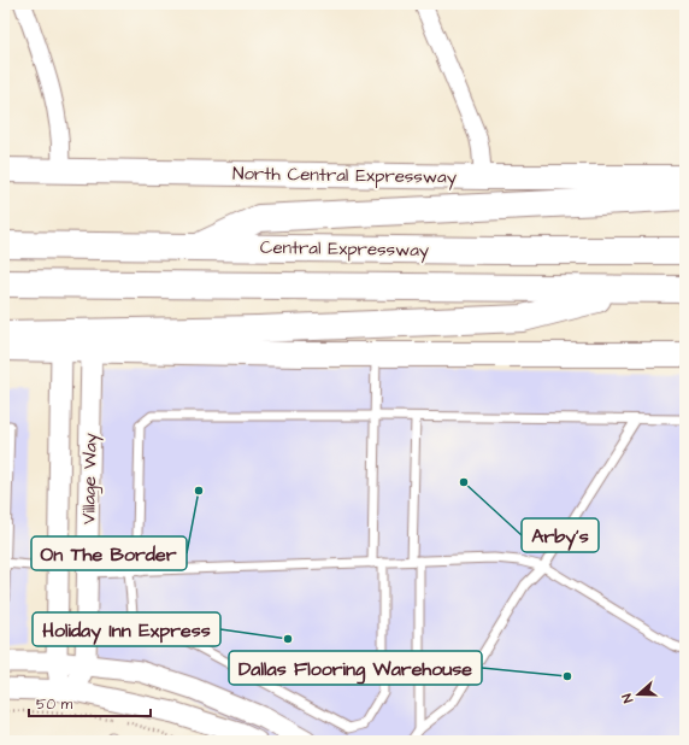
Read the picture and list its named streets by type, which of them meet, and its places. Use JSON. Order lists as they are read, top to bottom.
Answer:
{
  "streets": {
    "highway": ["Central Expressway"],
    "main road": ["North Central Expressway"],
    "street": ["Village Way"]
  },
  "places": [
    "Arby's",
    "On The Border",
    "Holiday Inn Express",
    "Dallas Flooring Warehouse"
  ],
  "scale_bar": "50 m",
  "north": "left"
}
